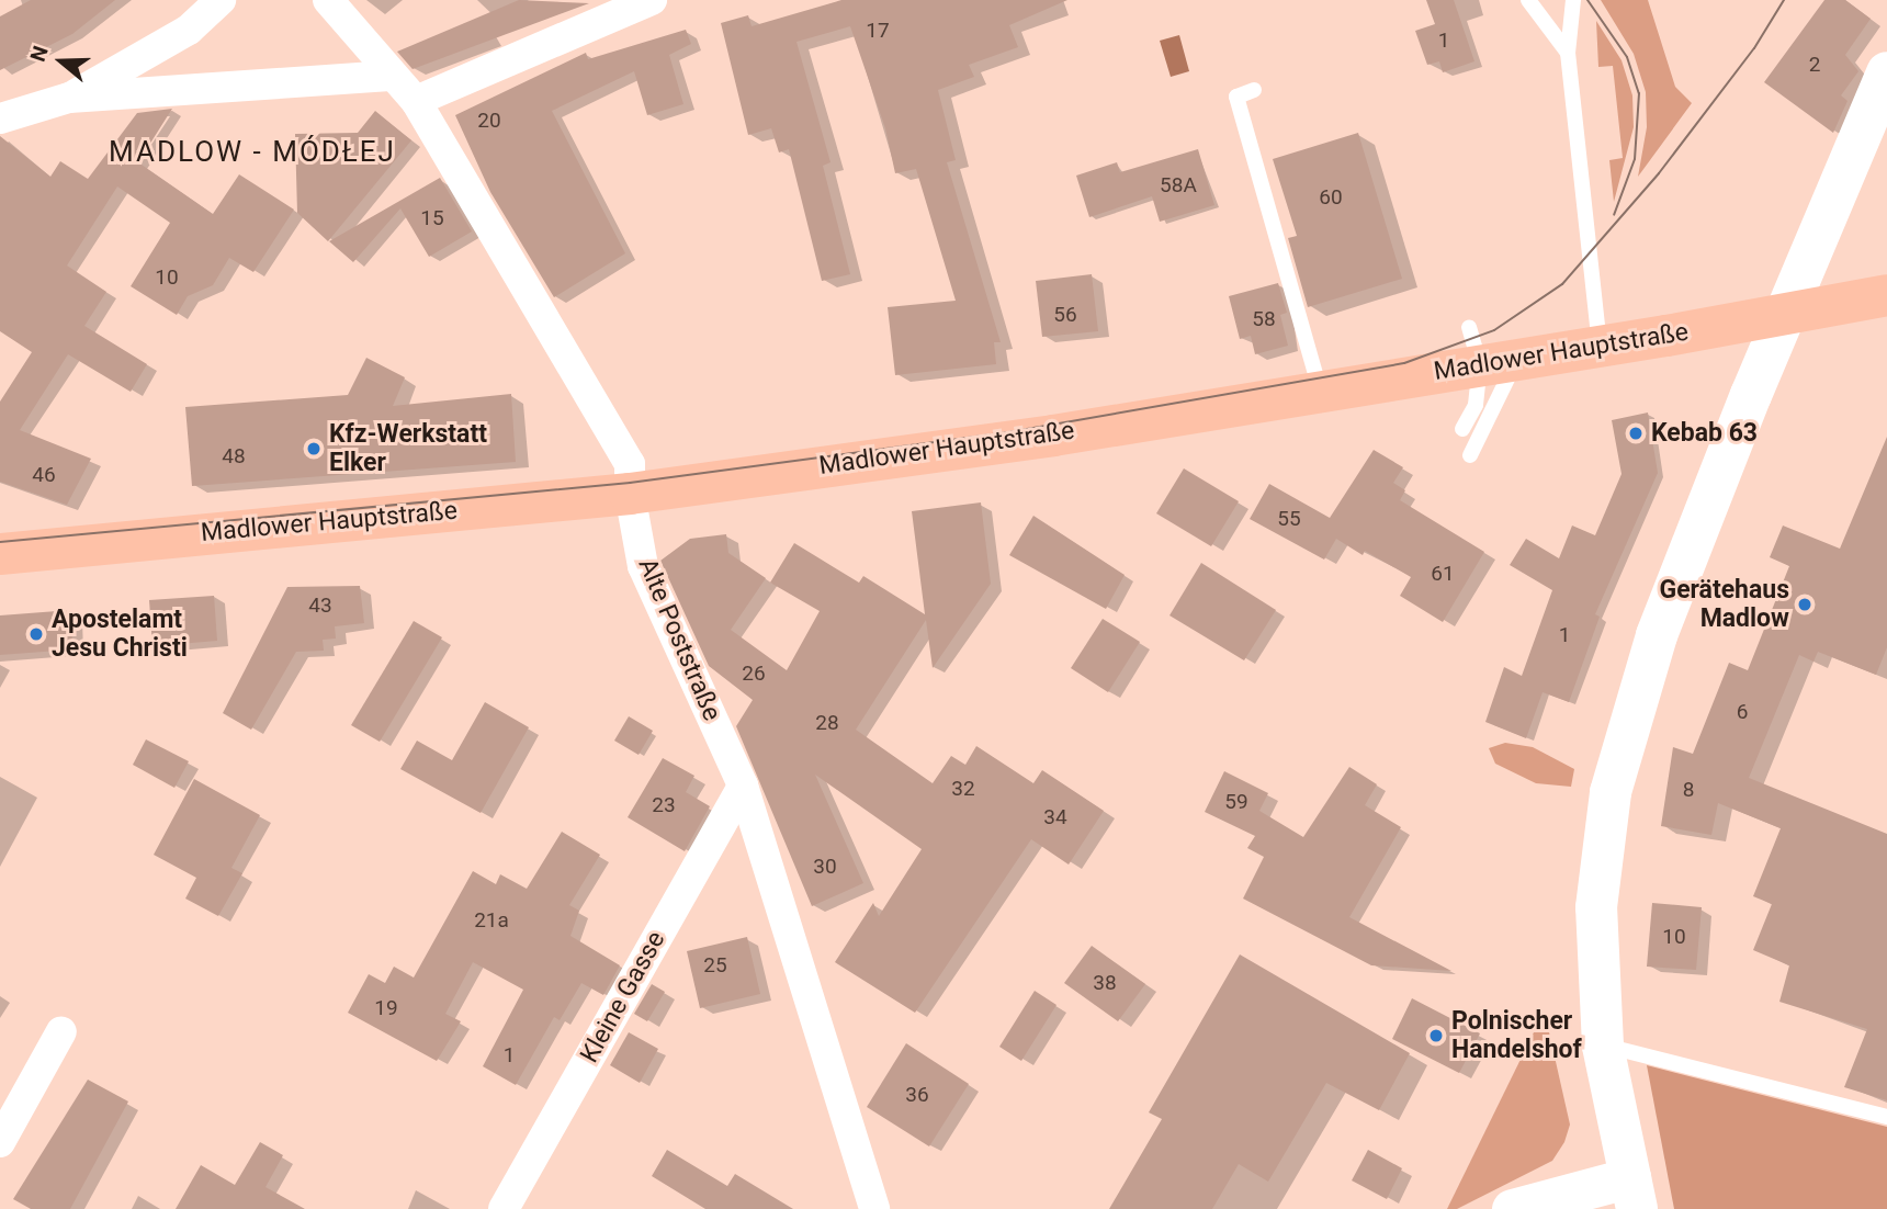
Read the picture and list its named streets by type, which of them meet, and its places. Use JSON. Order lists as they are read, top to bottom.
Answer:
{
  "streets": {
    "main road": ["Madlower Hauptstraße"],
    "street": ["Alte Poststraße", "Kleine Gasse"]
  },
  "crossings": [
    ["Madlower Hauptstraße", "Alte Poststraße"],
    ["Alte Poststraße", "Kleine Gasse"]
  ],
  "districts": ["MADLOW - MÓDŁEJ"],
  "places": [
    "Kebab 63",
    "Kfz-Werkstatt Elker",
    "Gerätehaus Madlow",
    "Apostelamt Jesu Christi",
    "Polnischer Handelshof"
  ],
  "house_numbers": [
    "17",
    "1",
    "2",
    "20",
    "58A",
    "60",
    "15",
    "10",
    "56",
    "58",
    "48",
    "46",
    "55",
    "61",
    "43",
    "1",
    "26",
    "6",
    "28",
    "32",
    "8",
    "59",
    "23",
    "34",
    "30",
    "21a",
    "10",
    "25",
    "38",
    "19",
    "1",
    "36"
  ],
  "north": "left"
}
